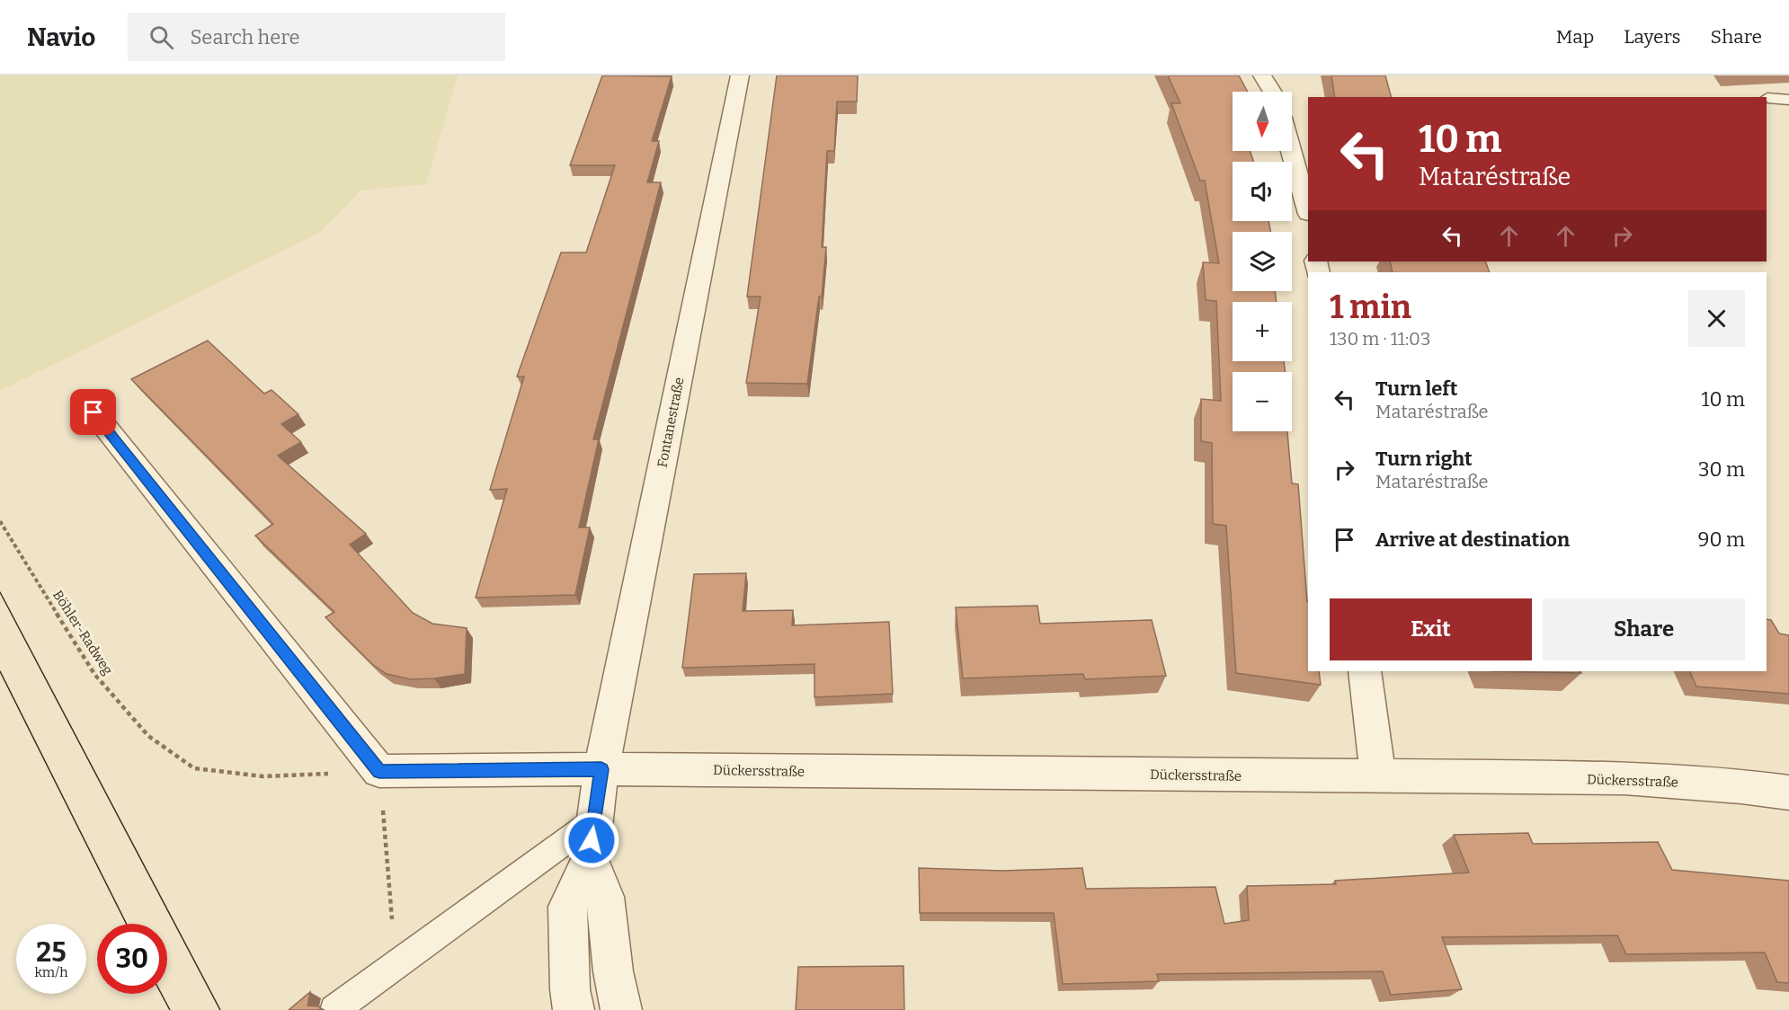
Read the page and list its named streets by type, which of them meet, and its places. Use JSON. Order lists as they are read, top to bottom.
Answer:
{
  "streets": {
    "street": ["Fontanestraße", "Dückersstraße"],
    "path": ["Böhler-Radweg"]
  },
  "crossings": [
    ["Fontanestraße", "Dückersstraße"],
    ["Böhler-Radweg", "Dückersstraße"]
  ],
  "north": "bottom",
  "page": {
    "header": "Navio",
    "search": "Search here",
    "nav": ["Map", "Layers", "Share"],
    "map_buttons": ["+", "−"],
    "turn": ["10 m", "Mataréstraße"],
    "heading": ["1 min", "130 m · 11:03"],
    "list": [
      {
        "name": "Turn left",
        "note": "Mataréstraße",
        "value": "10 m"
      },
      {
        "name": "Turn right",
        "note": "Mataréstraße",
        "value": "30 m"
      },
      {
        "name": "Arrive at destination",
        "value": "90 m"
      }
    ],
    "buttons": ["Exit", "Share"],
    "speed": "25 km/h",
    "limit": "30"
  }
}
